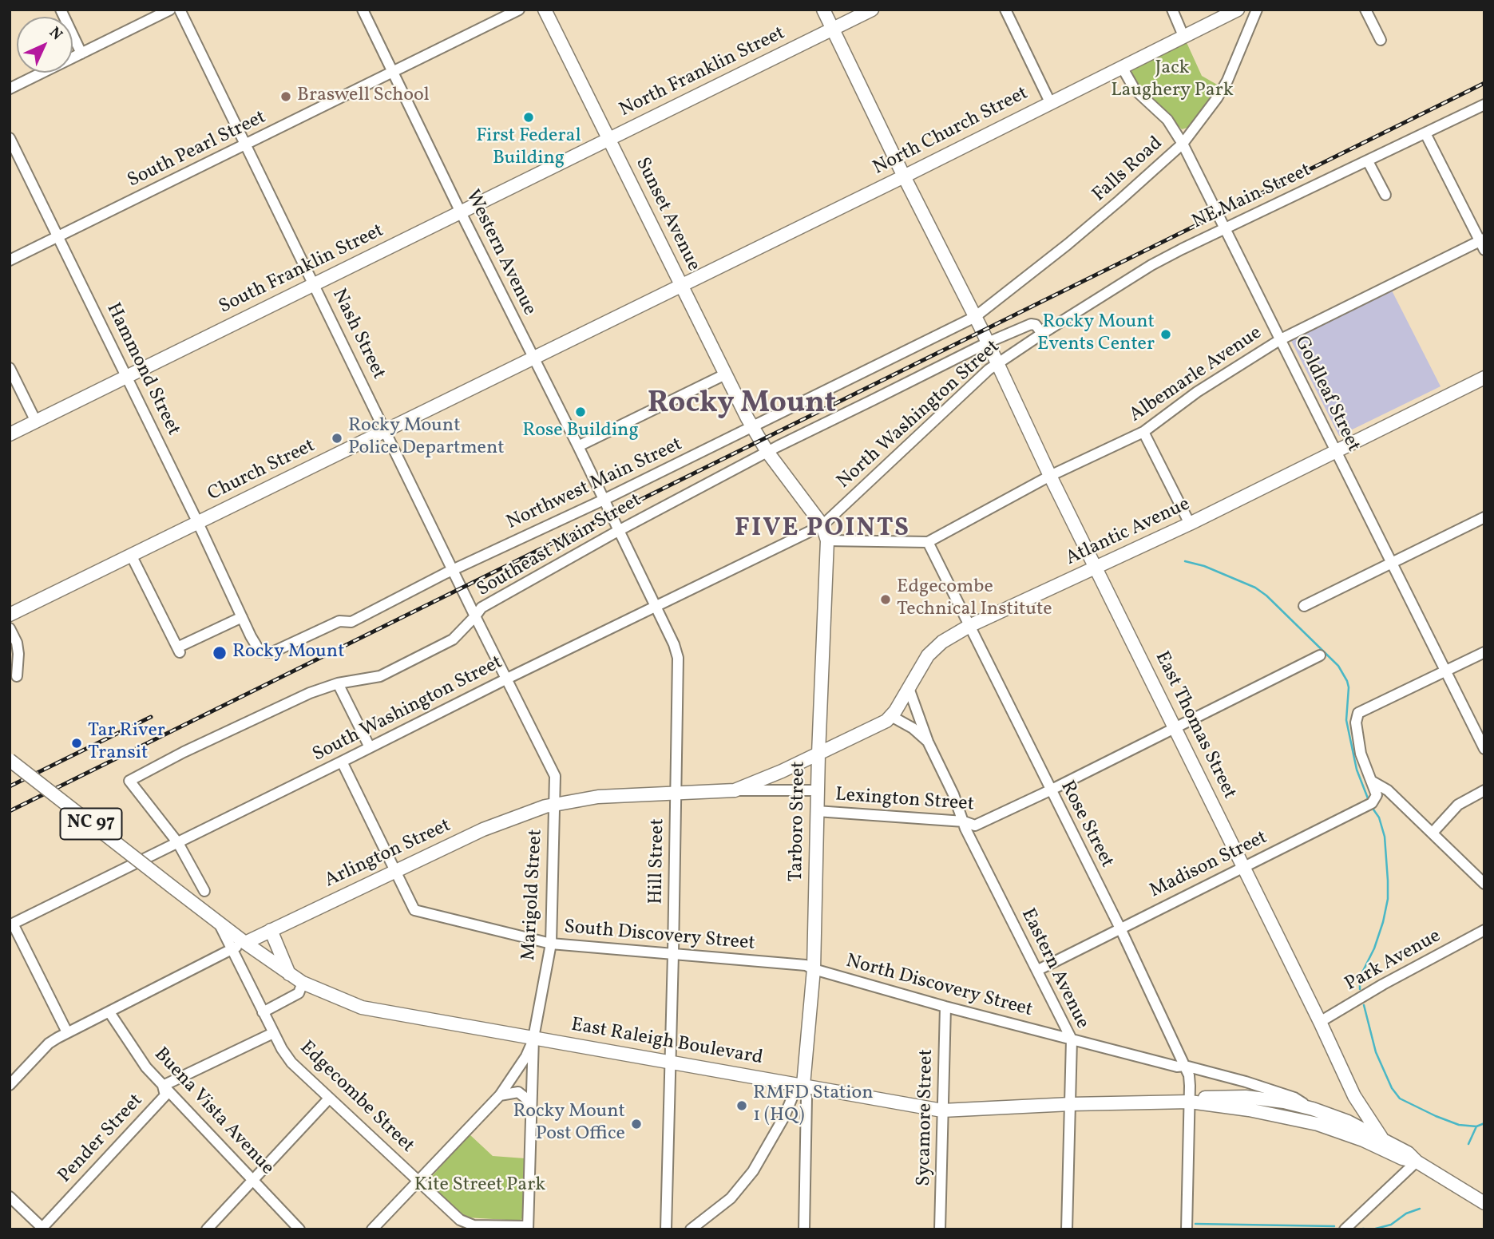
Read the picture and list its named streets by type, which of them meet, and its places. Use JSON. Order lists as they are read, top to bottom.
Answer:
{
  "streets": {
    "main road": [
      "North Franklin Street",
      "North Church Street",
      "Sunset Avenue",
      "South Franklin Street",
      "Church Street",
      "Atlantic Avenue",
      "East Thomas Street",
      "Tarboro Street",
      "NC 97",
      "Arlington Street",
      "East Raleigh Boulevard"
    ],
    "street": [
      "South Pearl Street",
      "Falls Road",
      "NE Main Street",
      "Western Avenue",
      "Nash Street",
      "Hammond Street",
      "Albemarle Avenue",
      "Goldleaf Street",
      "North Washington Street",
      "Northwest Main Street",
      "Southeast Main Street",
      "South Washington Street",
      "Lexington Street",
      "Rose Street",
      "Hill Street",
      "Madison Street",
      "Marigold Street",
      "South Discovery Street",
      "Park Avenue",
      "Eastern Avenue",
      "North Discovery Street",
      "Edgecombe Street",
      "Buena Vista Avenue",
      "Sycamore Street",
      "Pender Street"
    ]
  },
  "crossings": [
    ["North Franklin Street", "Sunset Avenue"],
    ["North Franklin Street", "South Franklin Street"],
    ["North Franklin Street", "East Thomas Street"],
    ["North Church Street", "Sunset Avenue"],
    ["North Church Street", "Goldleaf Street"],
    ["North Church Street", "Church Street"],
    ["North Church Street", "East Thomas Street"],
    ["South Pearl Street", "Western Avenue"],
    ["South Pearl Street", "Nash Street"],
    ["South Pearl Street", "Hammond Street"],
    ["Falls Road", "Goldleaf Street"],
    ["Falls Road", "Northwest Main Street"],
    ["Falls Road", "East Thomas Street"],
    ["NE Main Street", "Goldleaf Street"],
    ["NE Main Street", "North Washington Street"],
    ["NE Main Street", "Southeast Main Street"],
    ["Sunset Avenue", "South Franklin Street"],
    ["Sunset Avenue", "Church Street"],
    ["Sunset Avenue", "Northwest Main Street"],
    ["Sunset Avenue", "Tarboro Street"],
    ["Western Avenue", "South Franklin Street"],
    ["Western Avenue", "Church Street"],
    ["Western Avenue", "Northwest Main Street"],
    ["Western Avenue", "Hill Street"],
    ["South Franklin Street", "Nash Street"],
    ["South Franklin Street", "Hammond Street"],
    ["Nash Street", "Church Street"],
    ["Nash Street", "Northwest Main Street"],
    ["Nash Street", "Marigold Street"],
    ["Hammond Street", "Church Street"],
    ["Hammond Street", "Northwest Main Street"],
    ["Albemarle Avenue", "Goldleaf Street"],
    ["Albemarle Avenue", "East Thomas Street"],
    ["Albemarle Avenue", "Rose Street"],
    ["Goldleaf Street", "Atlantic Avenue"],
    ["North Washington Street", "Southeast Main Street"],
    ["North Washington Street", "South Washington Street"],
    ["North Washington Street", "East Thomas Street"],
    ["North Washington Street", "Tarboro Street"],
    ["Northwest Main Street", "East Thomas Street"],
    ["Northwest Main Street", "Tarboro Street"],
    ["Atlantic Avenue", "East Thomas Street"],
    ["Atlantic Avenue", "Tarboro Street"],
    ["Atlantic Avenue", "Rose Street"],
    ["Atlantic Avenue", "Arlington Street"],
    ["Atlantic Avenue", "Eastern Avenue"],
    ["Southeast Main Street", "South Washington Street"],
    ["Southeast Main Street", "East Thomas Street"],
    ["Southeast Main Street", "Tarboro Street"],
    ["Southeast Main Street", "Hill Street"],
    ["Southeast Main Street", "Marigold Street"],
    ["South Washington Street", "Tarboro Street"],
    ["South Washington Street", "Hill Street"],
    ["South Washington Street", "Marigold Street"],
    ["South Washington Street", "South Discovery Street"],
    ["East Thomas Street", "Lexington Street"],
    ["East Thomas Street", "Madison Street"],
    ["East Thomas Street", "Park Avenue"],
    ["East Thomas Street", "East Raleigh Boulevard"],
    ["Lexington Street", "Tarboro Street"],
    ["Lexington Street", "Rose Street"],
    ["Lexington Street", "Eastern Avenue"],
    ["Tarboro Street", "Arlington Street"],
    ["Tarboro Street", "South Discovery Street"],
    ["Tarboro Street", "North Discovery Street"],
    ["Tarboro Street", "East Raleigh Boulevard"],
    ["Rose Street", "Madison Street"],
    ["Rose Street", "North Discovery Street"],
    ["Rose Street", "East Raleigh Boulevard"],
    ["Arlington Street", "Hill Street"],
    ["Arlington Street", "Marigold Street"],
    ["Arlington Street", "South Discovery Street"],
    ["Arlington Street", "East Raleigh Boulevard"],
    ["Arlington Street", "Edgecombe Street"],
    ["Arlington Street", "Buena Vista Avenue"],
    ["Hill Street", "South Discovery Street"],
    ["Hill Street", "East Raleigh Boulevard"],
    ["Madison Street", "Eastern Avenue"],
    ["Marigold Street", "South Discovery Street"],
    ["Marigold Street", "East Raleigh Boulevard"],
    ["Marigold Street", "Edgecombe Street"],
    ["South Discovery Street", "North Discovery Street"],
    ["Eastern Avenue", "North Discovery Street"],
    ["Eastern Avenue", "East Raleigh Boulevard"],
    ["North Discovery Street", "East Raleigh Boulevard"],
    ["North Discovery Street", "Sycamore Street"],
    ["East Raleigh Boulevard", "Edgecombe Street"],
    ["East Raleigh Boulevard", "Sycamore Street"],
    ["Edgecombe Street", "Pender Street"],
    ["Buena Vista Avenue", "Pender Street"]
  ],
  "districts": ["Rocky Mount", "FIVE POINTS"],
  "parks": ["Jack Laughery Park", "Kite Street Park"],
  "places": [
    "Braswell School",
    "First Federal Building",
    "Rocky Mount Events Center",
    "Rose Building",
    "Rocky Mount Police Department",
    "Edgecombe Technical Institute",
    "Rocky Mount",
    "Tar River Transit",
    "RMFD Station 1 (HQ)",
    "Rocky Mount Post Office"
  ],
  "north": "top right"
}
